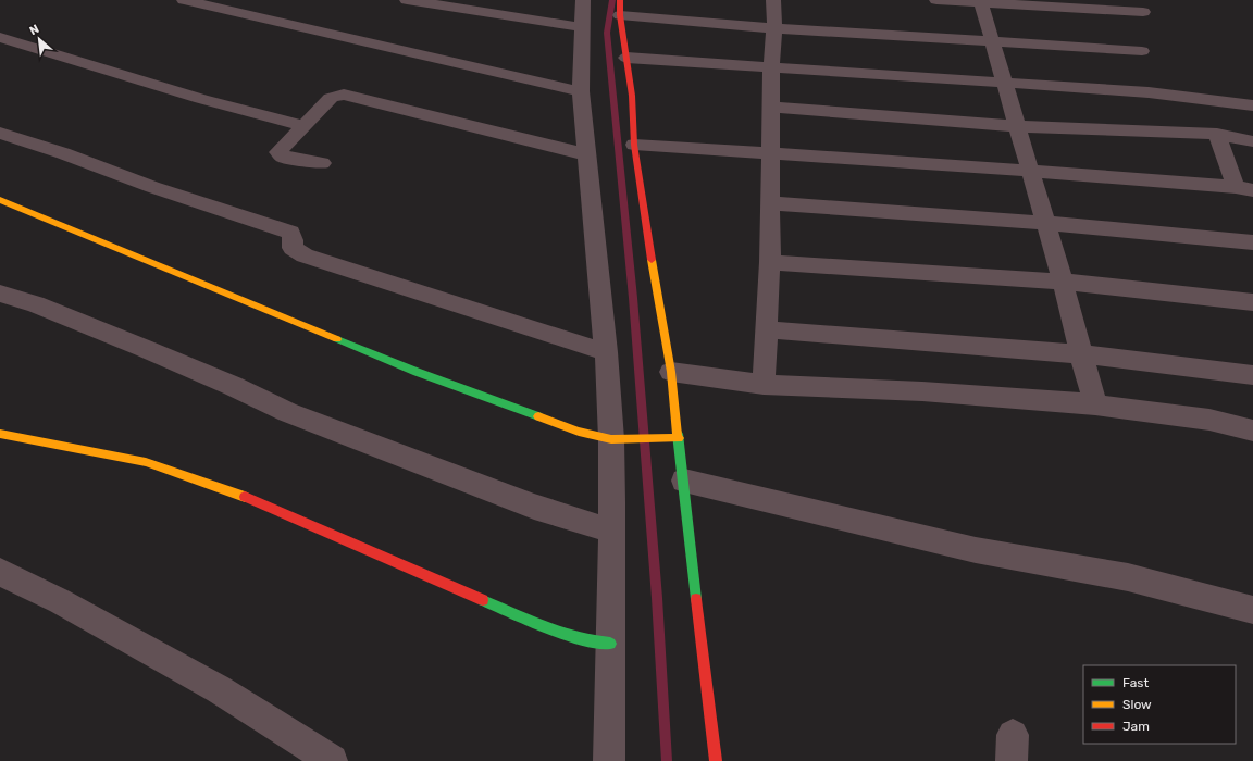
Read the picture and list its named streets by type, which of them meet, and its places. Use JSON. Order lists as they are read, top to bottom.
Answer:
{
  "legend": ["Fast", "Slow", "Jam"],
  "north": "top left"
}
